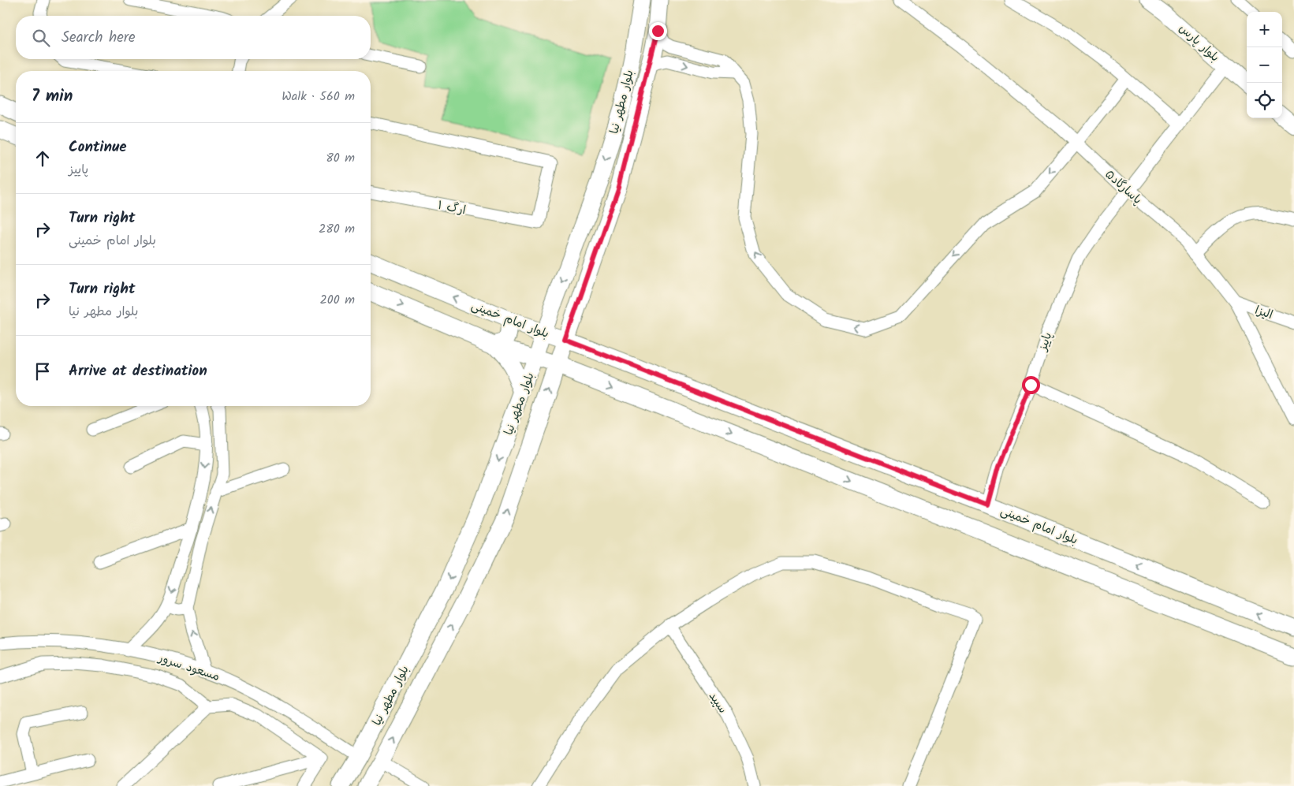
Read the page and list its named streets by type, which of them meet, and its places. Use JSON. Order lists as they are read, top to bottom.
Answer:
{
  "streets": {
    "main road": ["بلوار پارس", "بلوار مطهر نیا", "بلوار امام خمینی"],
    "street": [
      "پاسارگاد۵",
      "ارگ ۱",
      "الیزا",
      "پاییز",
      "مسعود سرور",
      "سپید"
    ]
  },
  "crossings": [
    ["بلوار پارس", "پاییز"],
    ["بلوار مطهر نیا", "بلوار امام خمینی"],
    ["بلوار مطهر نیا", "مسعود سرور"],
    ["پاسارگاد۵", "الیزا"],
    ["پاسارگاد۵", "پاییز"],
    ["بلوار امام خمینی", "پاییز"]
  ],
  "page": {
    "map_buttons": ["+", "−"],
    "search": "Search here",
    "heading": ["7 min", "Walk · 560 m"],
    "list": [
      ["Continue", "پاییز", "80 m"],
      ["Turn right", "بلوار امام خمینی", "280 m"],
      ["Turn right", "بلوار مطهر نیا", "200 m"],
      "Arrive at destination"
    ]
  }
}
